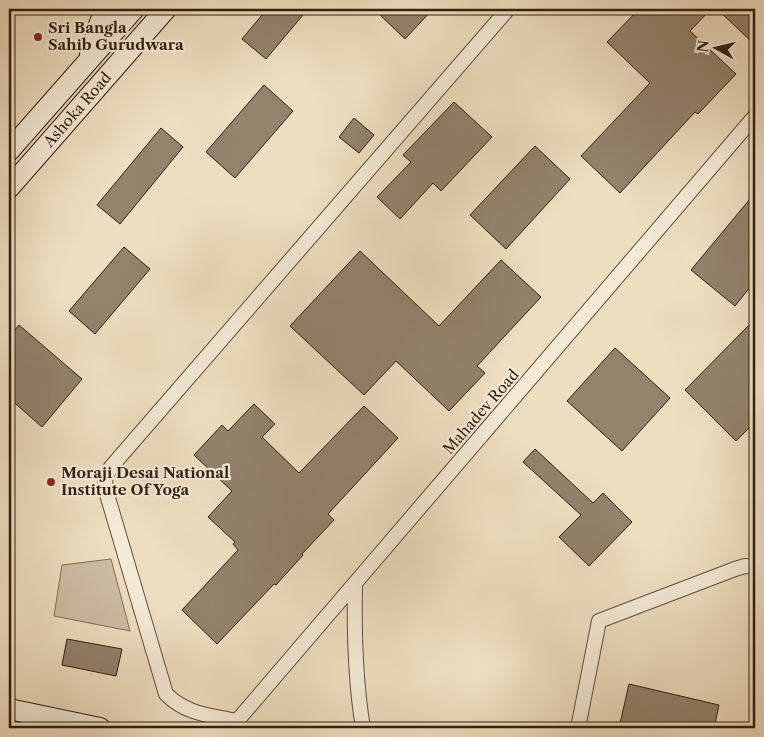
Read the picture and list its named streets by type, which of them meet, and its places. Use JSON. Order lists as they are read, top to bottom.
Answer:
{
  "streets": {
    "main road": ["Ashoka Road"],
    "street": ["Mahadev Road"]
  },
  "places": ["Sri Bangla Sahib Gurudwara", "Moraji Desai National Institute Of Yoga"],
  "north": "left"
}
